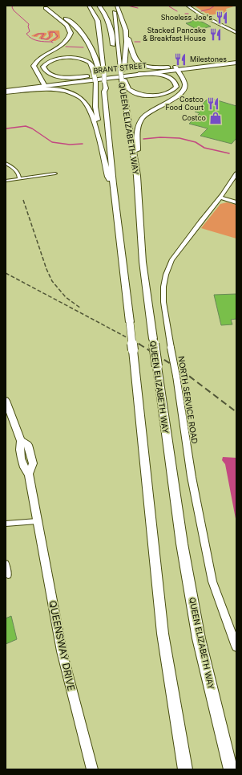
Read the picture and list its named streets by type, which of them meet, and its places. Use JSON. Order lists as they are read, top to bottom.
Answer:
{
  "streets": {
    "highway": ["QUEEN ELIZABETH WAY"],
    "main road": ["BRANT STREET", "QUEENSWAY DRIVE"],
    "street": ["NORTH SERVICE ROAD"]
  },
  "places": {
    "restaurant": [
      "Shoeless Joe's",
      "Stacked Pancake & Breakfast House",
      "Milestones",
      "Costco Food Court"
    ],
    "shop": ["Costco"]
  }
}
